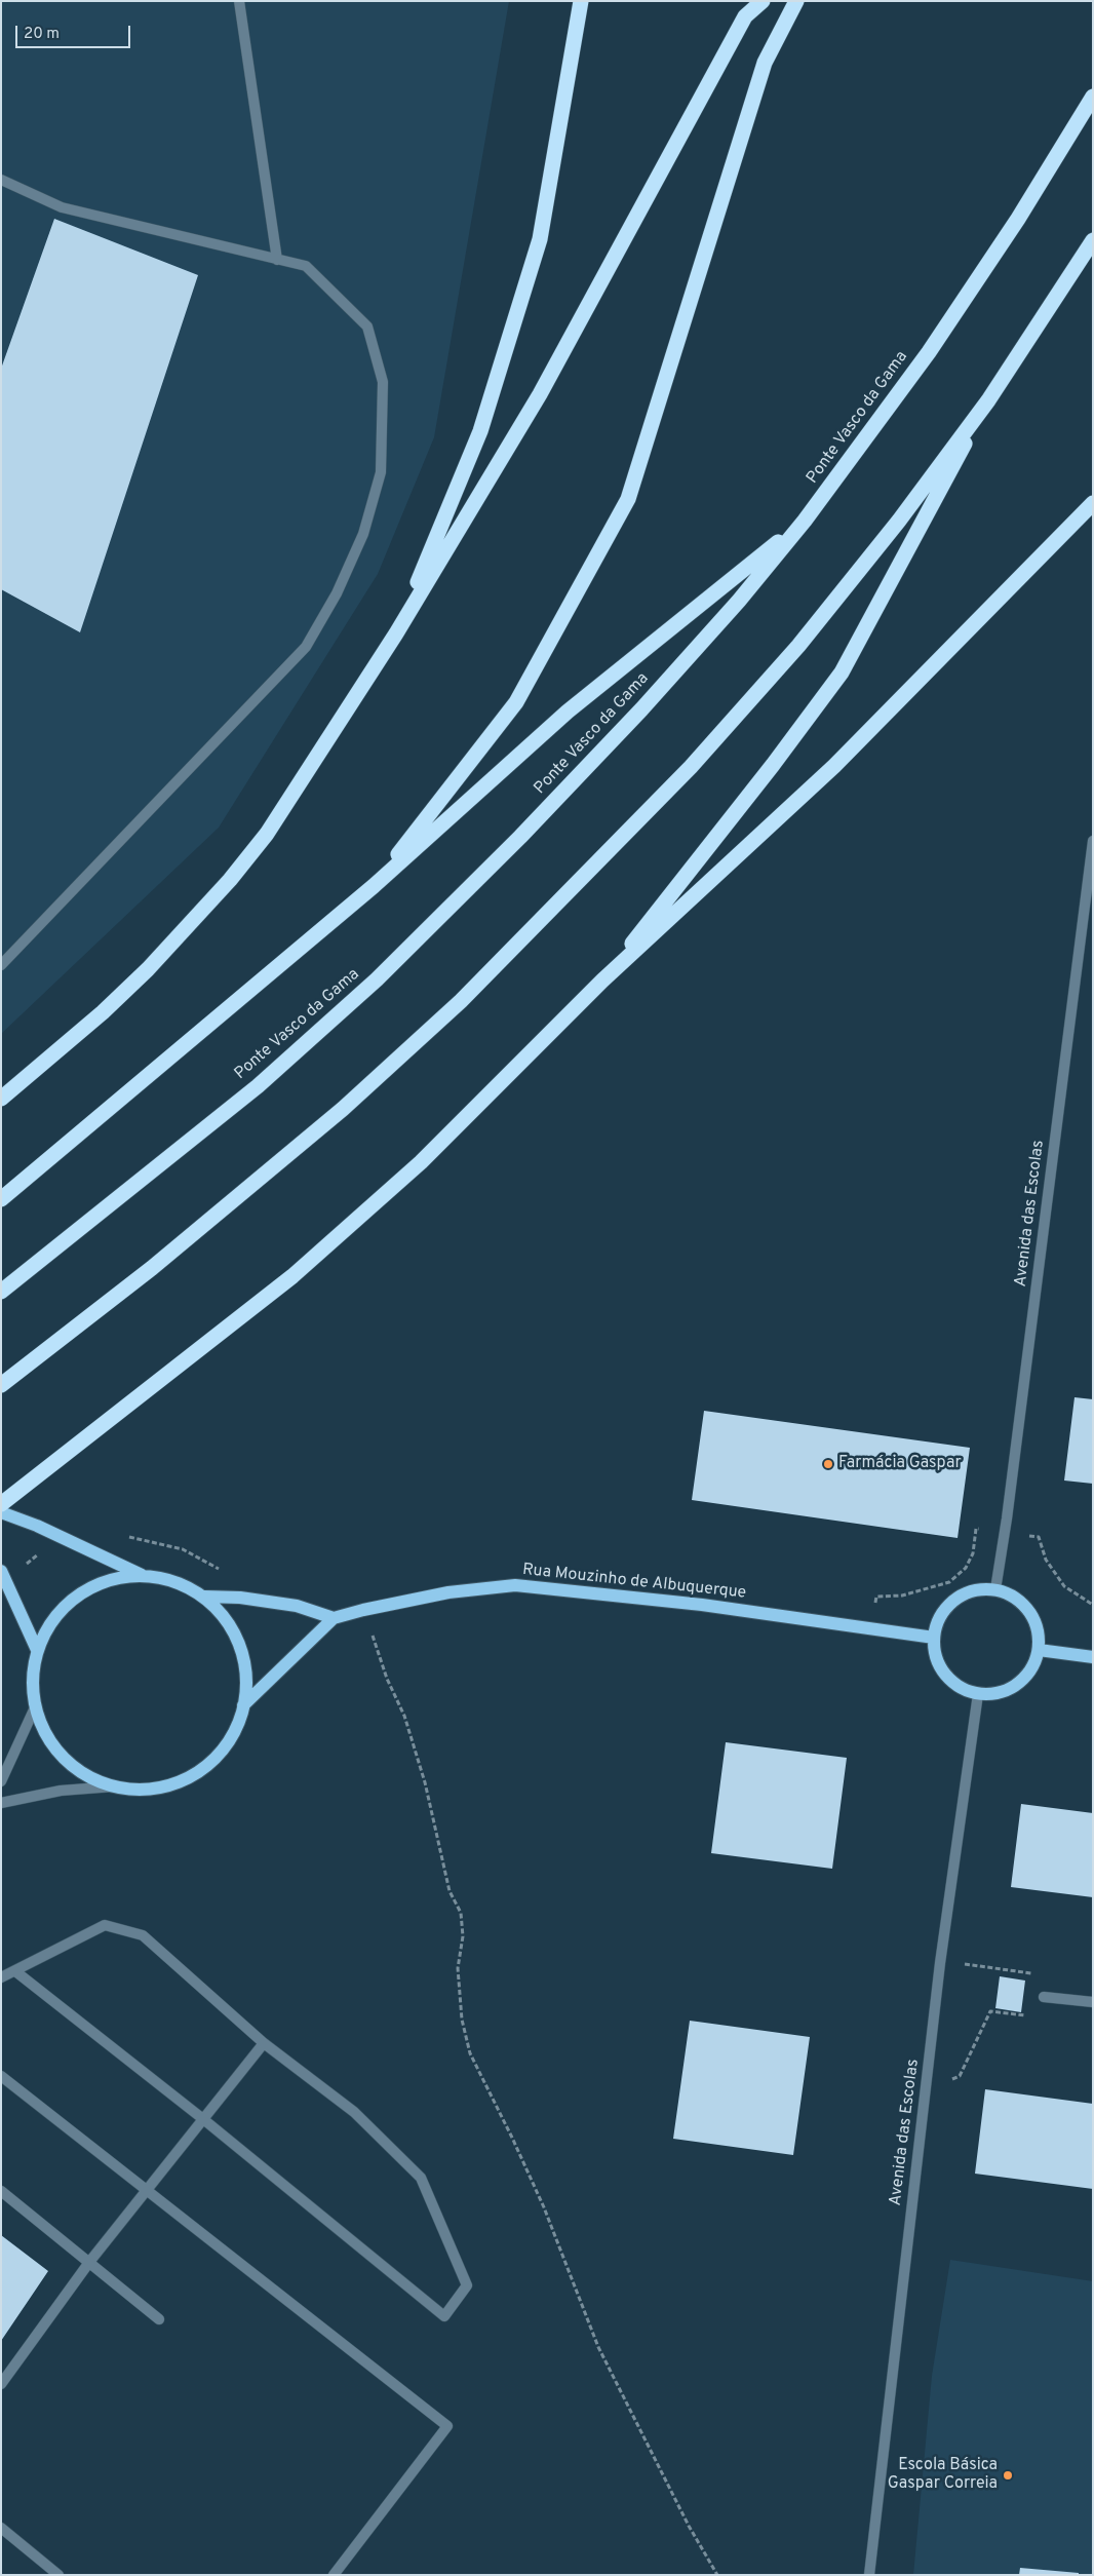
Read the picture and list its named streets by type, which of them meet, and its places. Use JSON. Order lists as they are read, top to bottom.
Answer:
{
  "streets": {
    "highway": ["Ponte Vasco da Gama"],
    "main road": ["Rua Mouzinho de Albuquerque"],
    "street": ["Avenida das Escolas"]
  },
  "crossings": [
    ["Avenida das Escolas", "Rua Mouzinho de Albuquerque"]
  ],
  "places": ["Farmácia Gaspar", "Escola Básica Gaspar Correia"],
  "scale_bar": "20 m"
}
